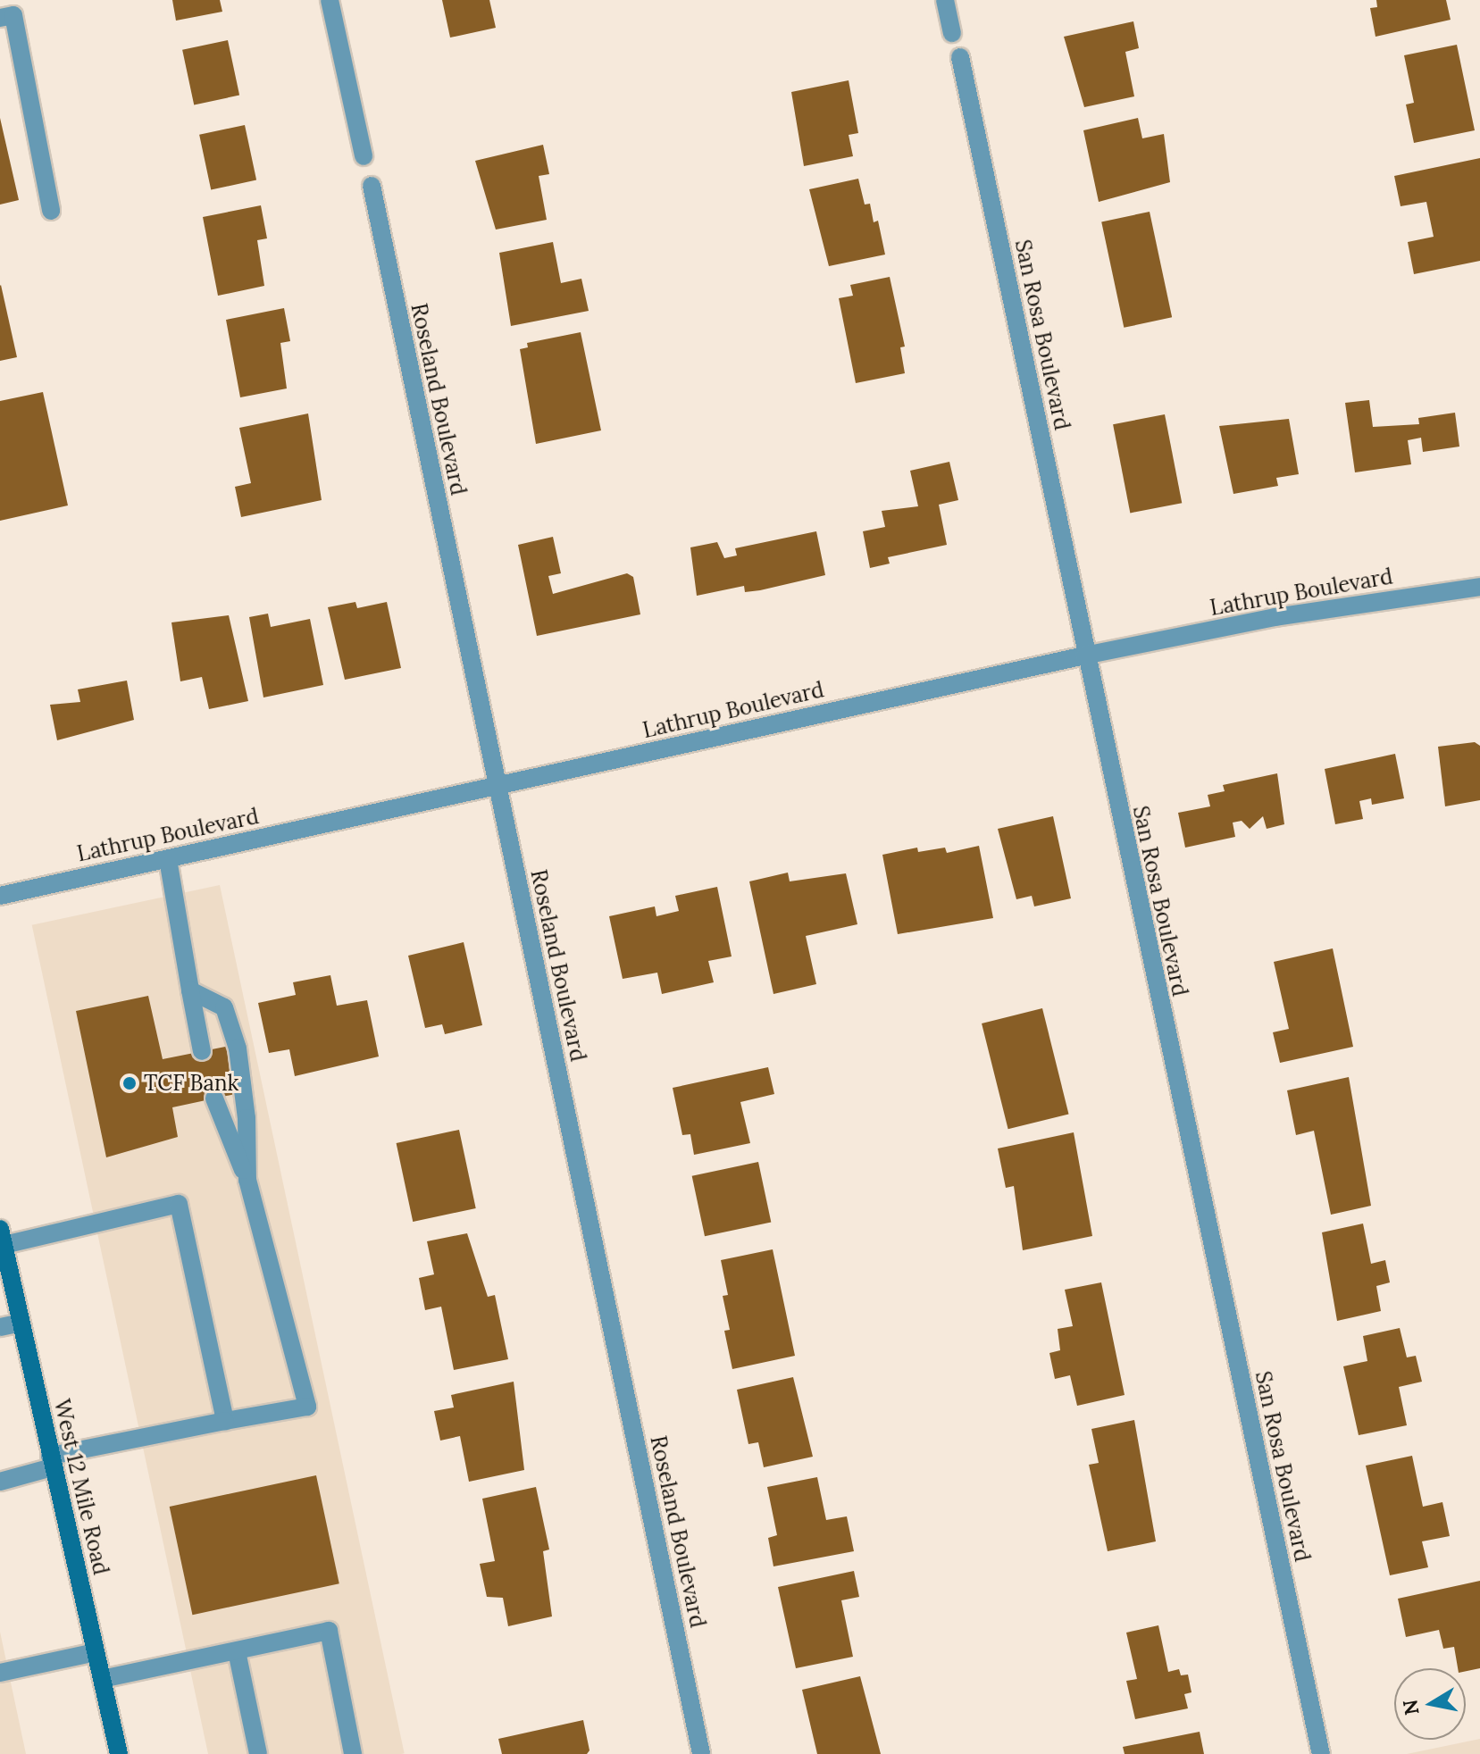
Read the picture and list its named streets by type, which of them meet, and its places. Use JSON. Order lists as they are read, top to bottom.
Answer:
{
  "streets": {
    "main road": ["West 12 Mile Road"],
    "street": ["San Rosa Boulevard", "Roseland Boulevard", "Lathrup Boulevard"]
  },
  "crossings": [
    ["San Rosa Boulevard", "Lathrup Boulevard"],
    ["Roseland Boulevard", "Lathrup Boulevard"]
  ],
  "places": ["TCF Bank"],
  "north": "left"
}
